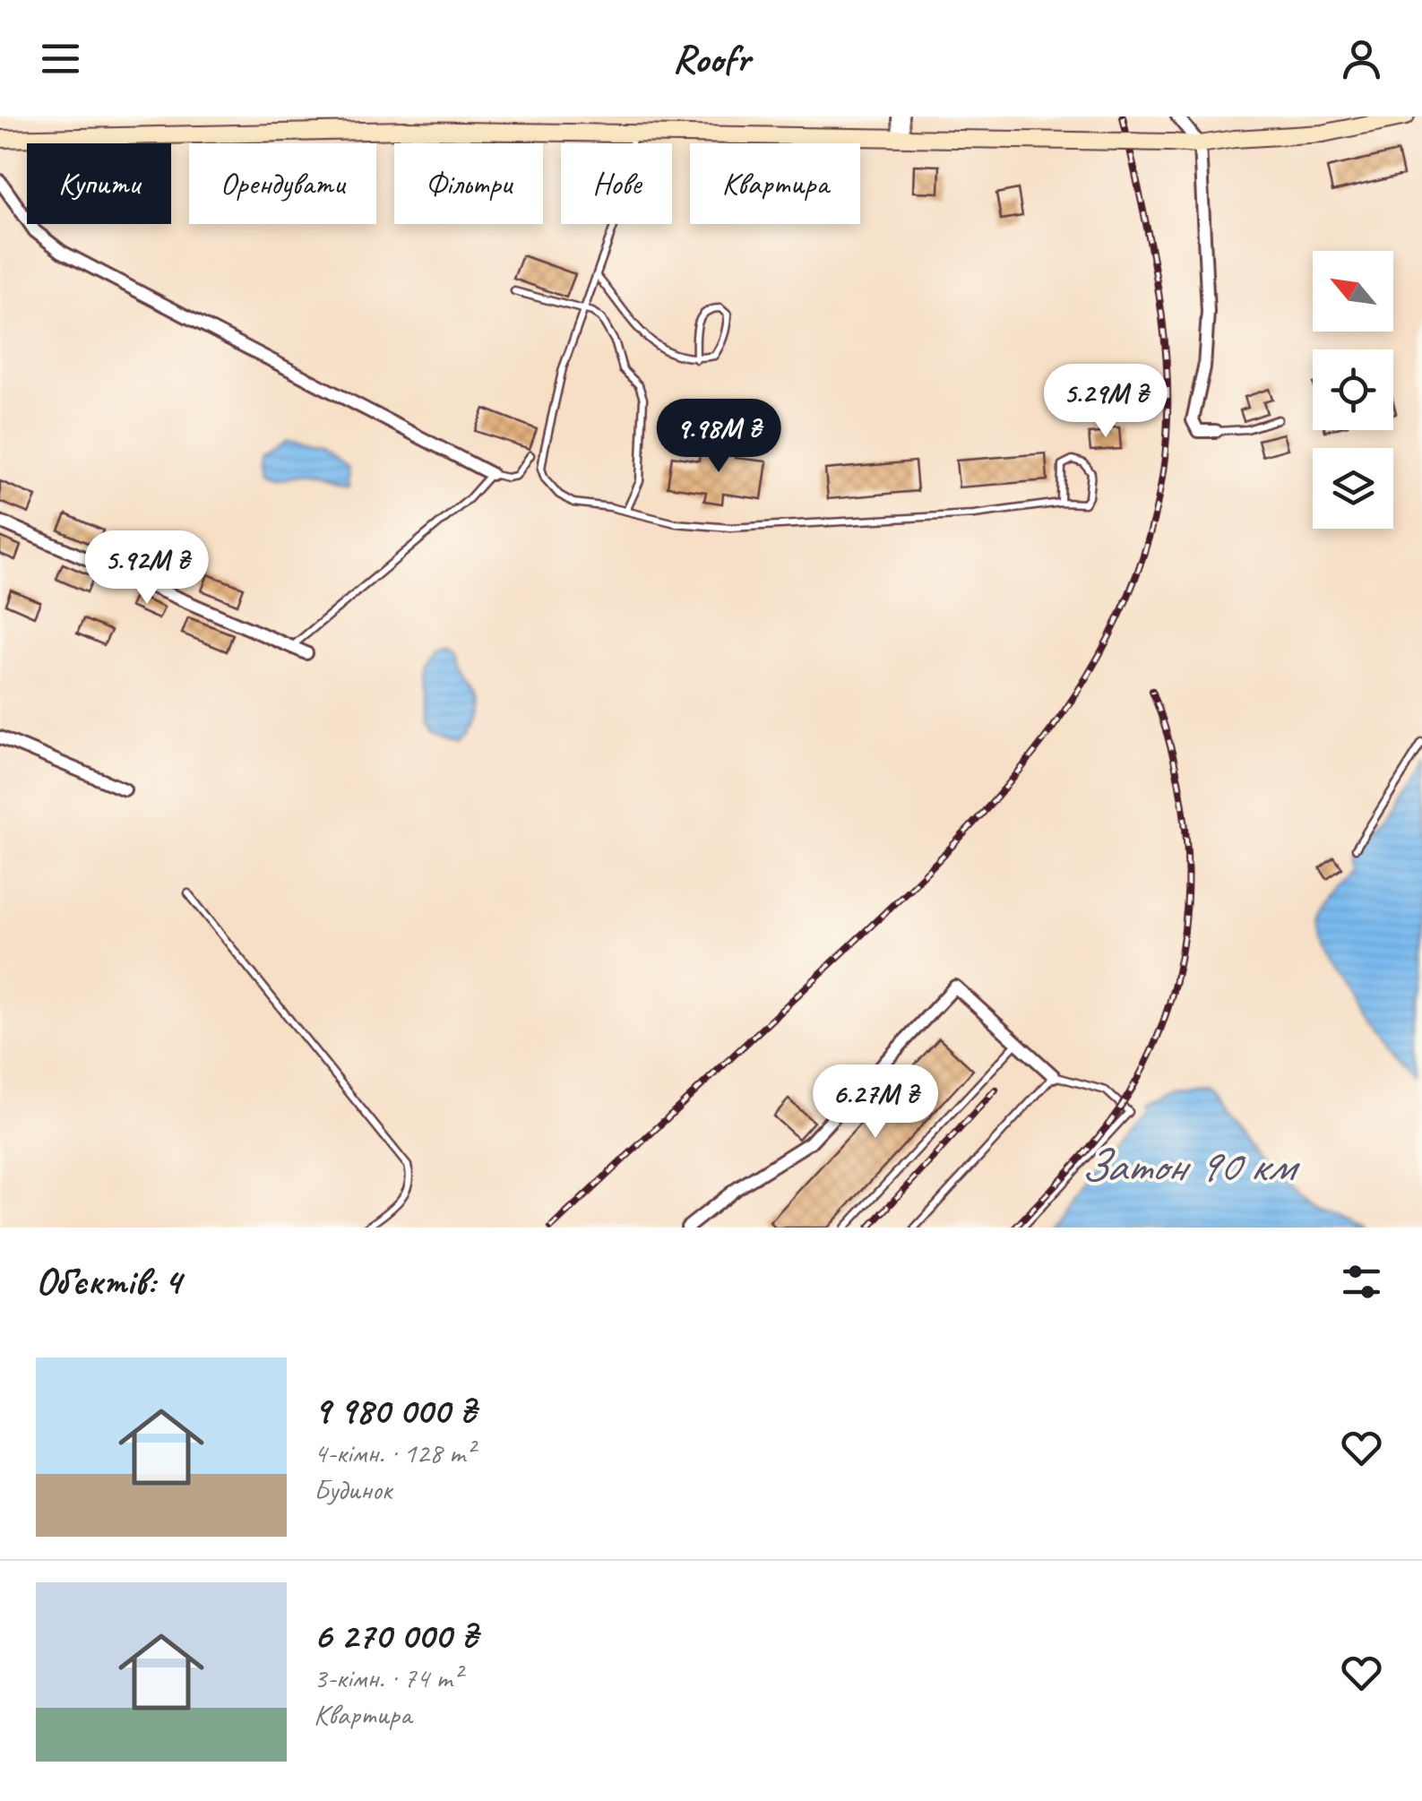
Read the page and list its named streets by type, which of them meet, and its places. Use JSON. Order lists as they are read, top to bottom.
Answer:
{
  "water": ["Затон 90 км"],
  "north": "top left",
  "page": {
    "header": "Roofr",
    "chip": [
      "Купити",
      "Орендувати",
      "Фільтри",
      "Нове",
      "Квартира"
    ],
    "price": [
      "5.29M ₴",
      "9.98M ₴",
      "5.92M ₴",
      "6.27M ₴"
    ],
    "heading": "Об’єктів: 4",
    "list": [
      {
        "name": "9 980 000 ₴",
        "note": "4-кімн. · 128 m² · Будинок"
      },
      {
        "name": "6 270 000 ₴",
        "note": "3-кімн. · 74 m² · Квартира"
      }
    ]
  }
}
